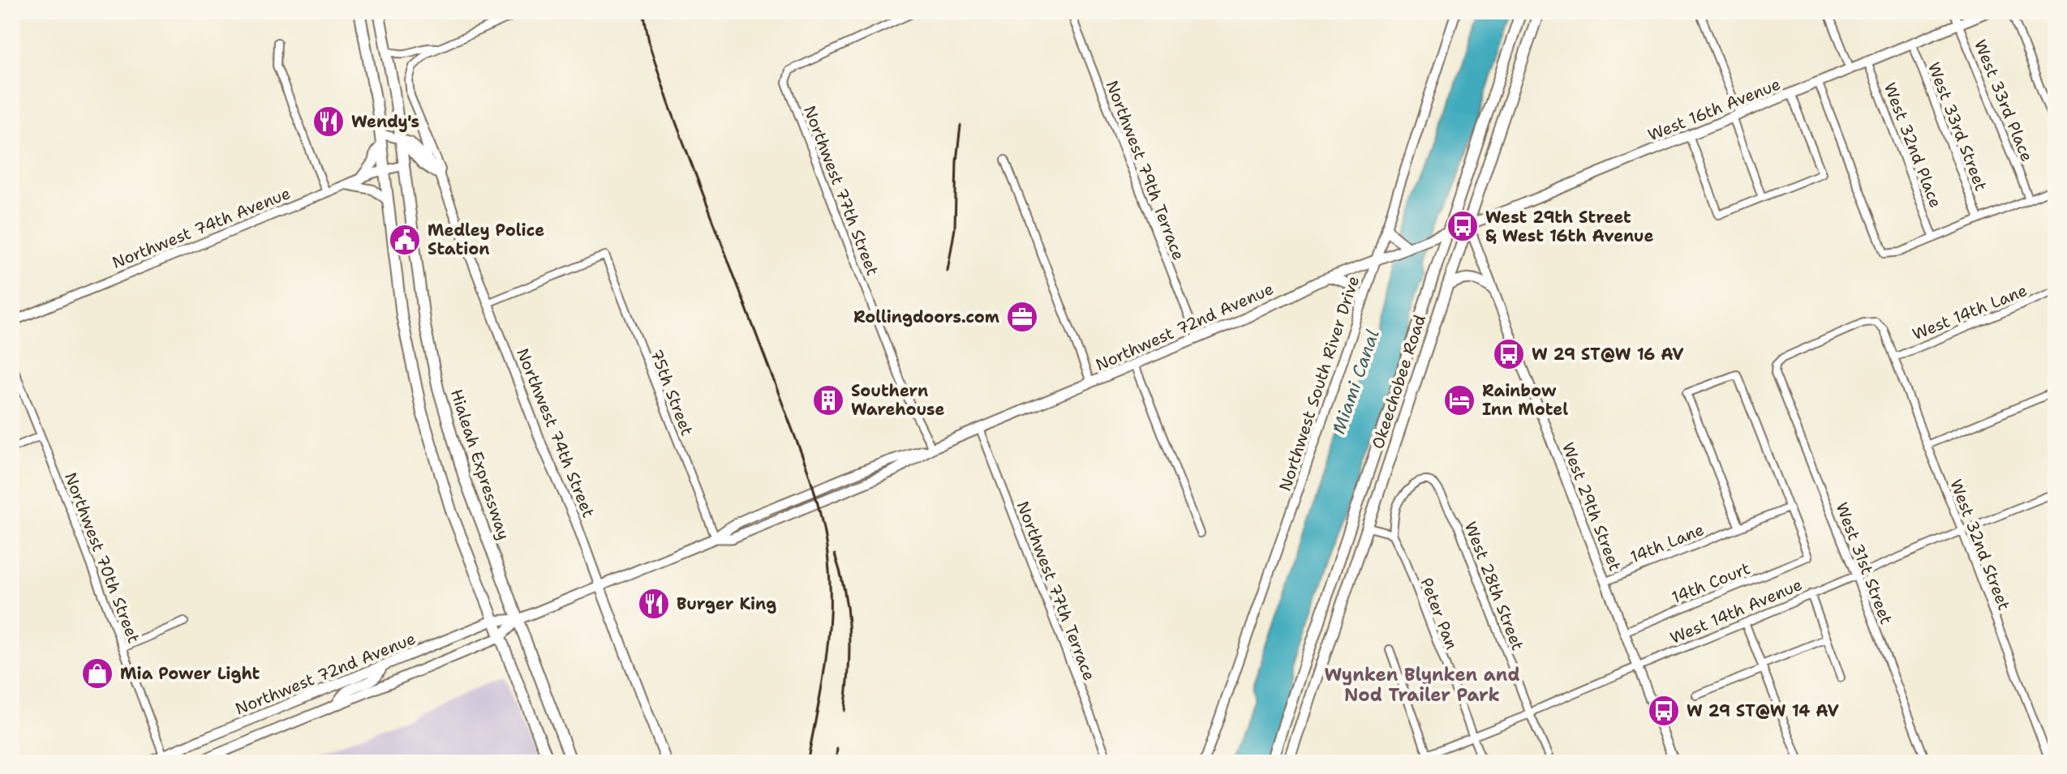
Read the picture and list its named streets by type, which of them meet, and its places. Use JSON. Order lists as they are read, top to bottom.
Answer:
{
  "streets": {
    "main road": [
      "West 16th Avenue",
      "Northwest 72nd Avenue",
      "Okeechobee Road",
      "Northwest 74th Street",
      "Hialeah Expressway"
    ],
    "street": [
      "West 33rd Place",
      "West 33rd Street",
      "West 32nd Place",
      "Northwest 79th Terrace",
      "Northwest 77th Street",
      "Northwest 74th Avenue",
      "West 14th Lane",
      "Northwest South River Drive",
      "75th Street",
      "West 29th Street",
      "14th Lane",
      "West 32nd Street",
      "Northwest 70th Street",
      "West 31st Street",
      "14th Court",
      "West 28th Street",
      "Northwest 77th Terrace",
      "West 14th Avenue",
      "Peter Pan"
    ]
  },
  "crossings": [
    ["West 33rd Place", "West 16th Avenue"],
    ["West 16th Avenue", "West 33rd Street"],
    ["West 16th Avenue", "West 32nd Place"],
    ["West 16th Avenue", "Northwest 72nd Avenue"],
    ["West 16th Avenue", "Okeechobee Road"],
    ["West 16th Avenue", "West 29th Street"],
    ["Northwest 79th Terrace", "Northwest 72nd Avenue"],
    ["Northwest 77th Street", "Northwest 72nd Avenue"],
    ["Northwest 74th Avenue", "Hialeah Expressway"],
    ["West 14th Lane", "West 32nd Street"],
    ["Northwest 72nd Avenue", "Okeechobee Road"],
    ["Northwest 72nd Avenue", "Northwest South River Drive"],
    ["Northwest 72nd Avenue", "75th Street"],
    ["Northwest 72nd Avenue", "Northwest 74th Street"],
    ["Northwest 72nd Avenue", "Hialeah Expressway"],
    ["Northwest 72nd Avenue", "Northwest 70th Street"],
    ["Northwest 72nd Avenue", "Northwest 77th Terrace"],
    ["Okeechobee Road", "West 29th Street"],
    ["75th Street", "Northwest 74th Street"],
    ["West 29th Street", "14th Lane"],
    ["West 29th Street", "14th Court"],
    ["West 29th Street", "West 14th Avenue"],
    ["14th Lane", "14th Court"],
    ["West 32nd Street", "West 31st Street"],
    ["West 32nd Street", "West 14th Avenue"],
    ["West 31st Street", "West 14th Avenue"],
    ["West 28th Street", "West 14th Avenue"],
    ["West 28th Street", "Peter Pan"],
    ["West 14th Avenue", "Peter Pan"]
  ],
  "districts": ["Wynken Blynken and Nod Trailer Park"],
  "water": ["Miami Canal"],
  "places": {
    "restaurant": ["Wendy's", "Burger King"],
    "bus stop": ["West 29th Street & West 16th Avenue", "W 29 ST@W 16 AV", "W 29 ST@W 14 AV"],
    "public building": ["Medley Police Station"],
    "office": ["Rollingdoors.com"],
    "building": ["Southern Warehouse"],
    "hotel": ["Rainbow Inn Motel"],
    "shop": ["Mia Power Light"]
  }
}
